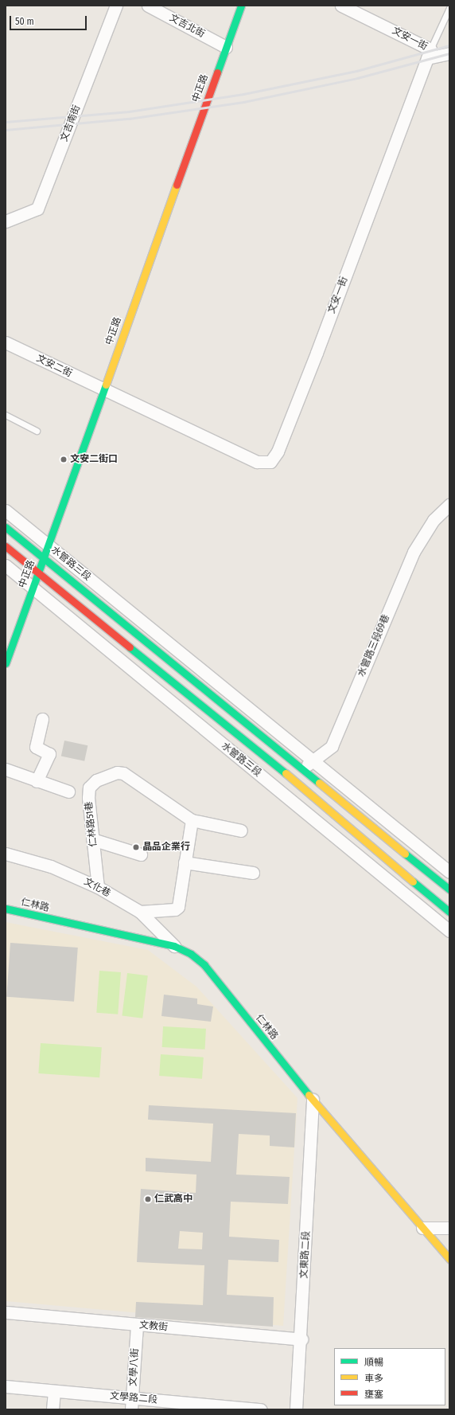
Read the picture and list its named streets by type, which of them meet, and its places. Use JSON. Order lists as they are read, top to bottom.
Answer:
{
  "streets": {
    "main road": ["中正路", "水管路三段", "仁林路"],
    "street": [
      "文吉北街",
      "文安一街",
      "文吉南街",
      "文安二街",
      "水管路三段69巷",
      "仁林路51巷",
      "文化巷",
      "文東路二段",
      "文教街",
      "文學八街",
      "文學路二段"
    ]
  },
  "crossings": [
    ["文吉北街", "中正路"],
    ["文安一街", "中正路"],
    ["文安一街", "文安二街"],
    ["中正路", "文安二街"],
    ["中正路", "水管路三段"],
    ["水管路三段", "水管路三段69巷"],
    ["仁林路51巷", "文化巷"],
    ["文化巷", "仁林路"],
    ["仁林路", "文東路二段"],
    ["文東路二段", "文教街"],
    ["文教街", "文學八街"],
    ["文學八街", "文學路二段"]
  ],
  "places": ["文安二街口", "晶品企業行", "仁武高中"],
  "legend": ["順暢", "車多", "壅塞"],
  "scale_bar": "50 m"
}
